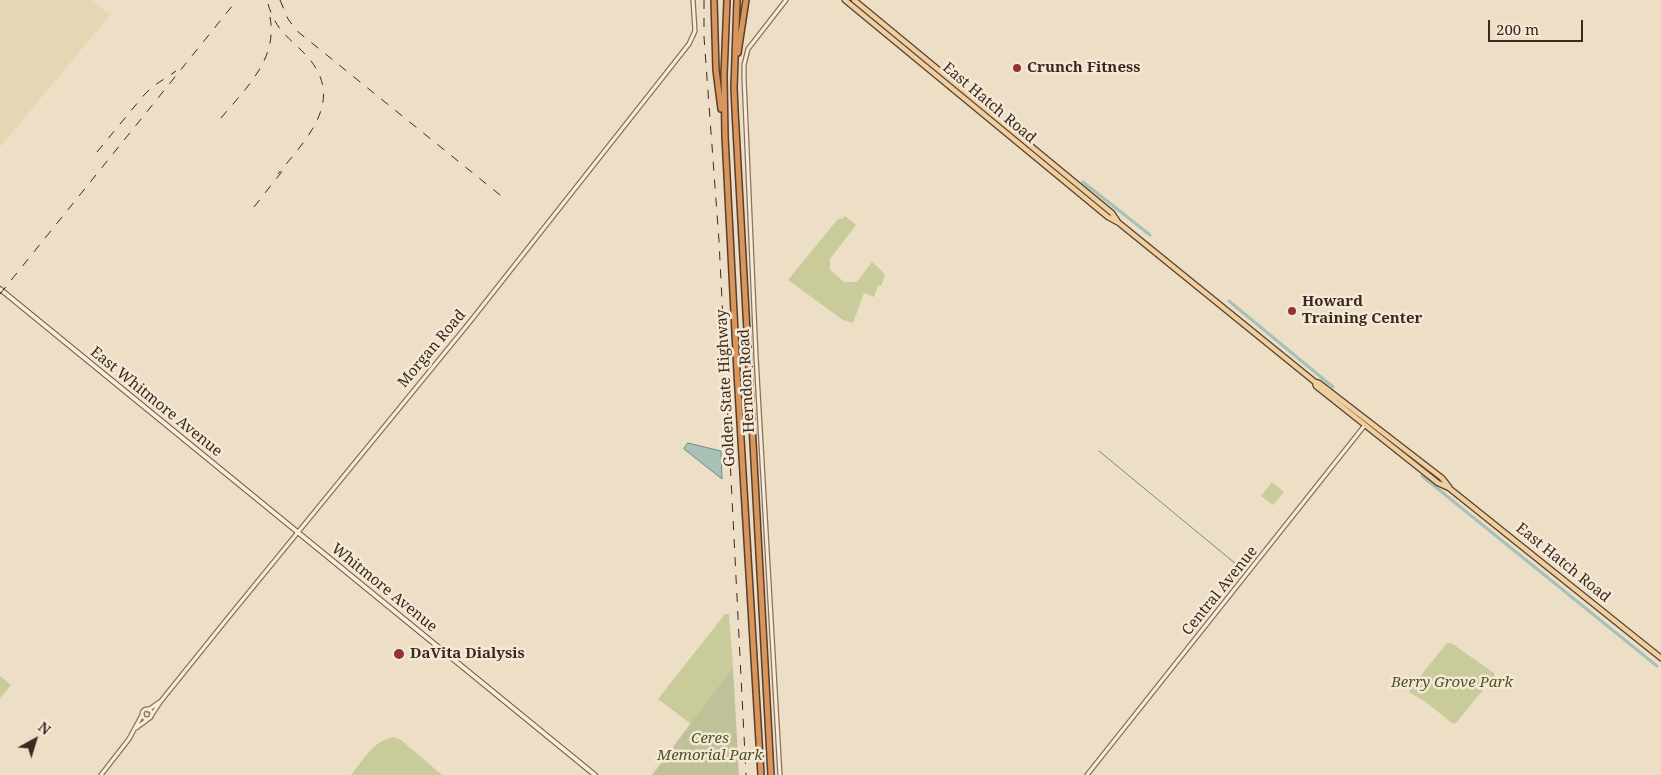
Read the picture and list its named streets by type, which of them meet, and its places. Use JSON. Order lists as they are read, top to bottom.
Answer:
{
  "streets": {
    "highway": ["Golden State Highway"],
    "main road": ["East Hatch Road", "East Whitmore Avenue", "Whitmore Avenue"],
    "street": ["Morgan Road", "Herndon Road", "Central Avenue"]
  },
  "crossings": [
    ["East Hatch Road", "Central Avenue"],
    ["Morgan Road", "East Whitmore Avenue"],
    ["Morgan Road", "Whitmore Avenue"],
    ["East Whitmore Avenue", "Whitmore Avenue"]
  ],
  "parks": ["Berry Grove Park", "Ceres Memorial Park"],
  "places": ["Crunch Fitness", "Howard Training Center", "DaVita Dialysis"],
  "scale_bar": "200 m",
  "north": "top right"
}
